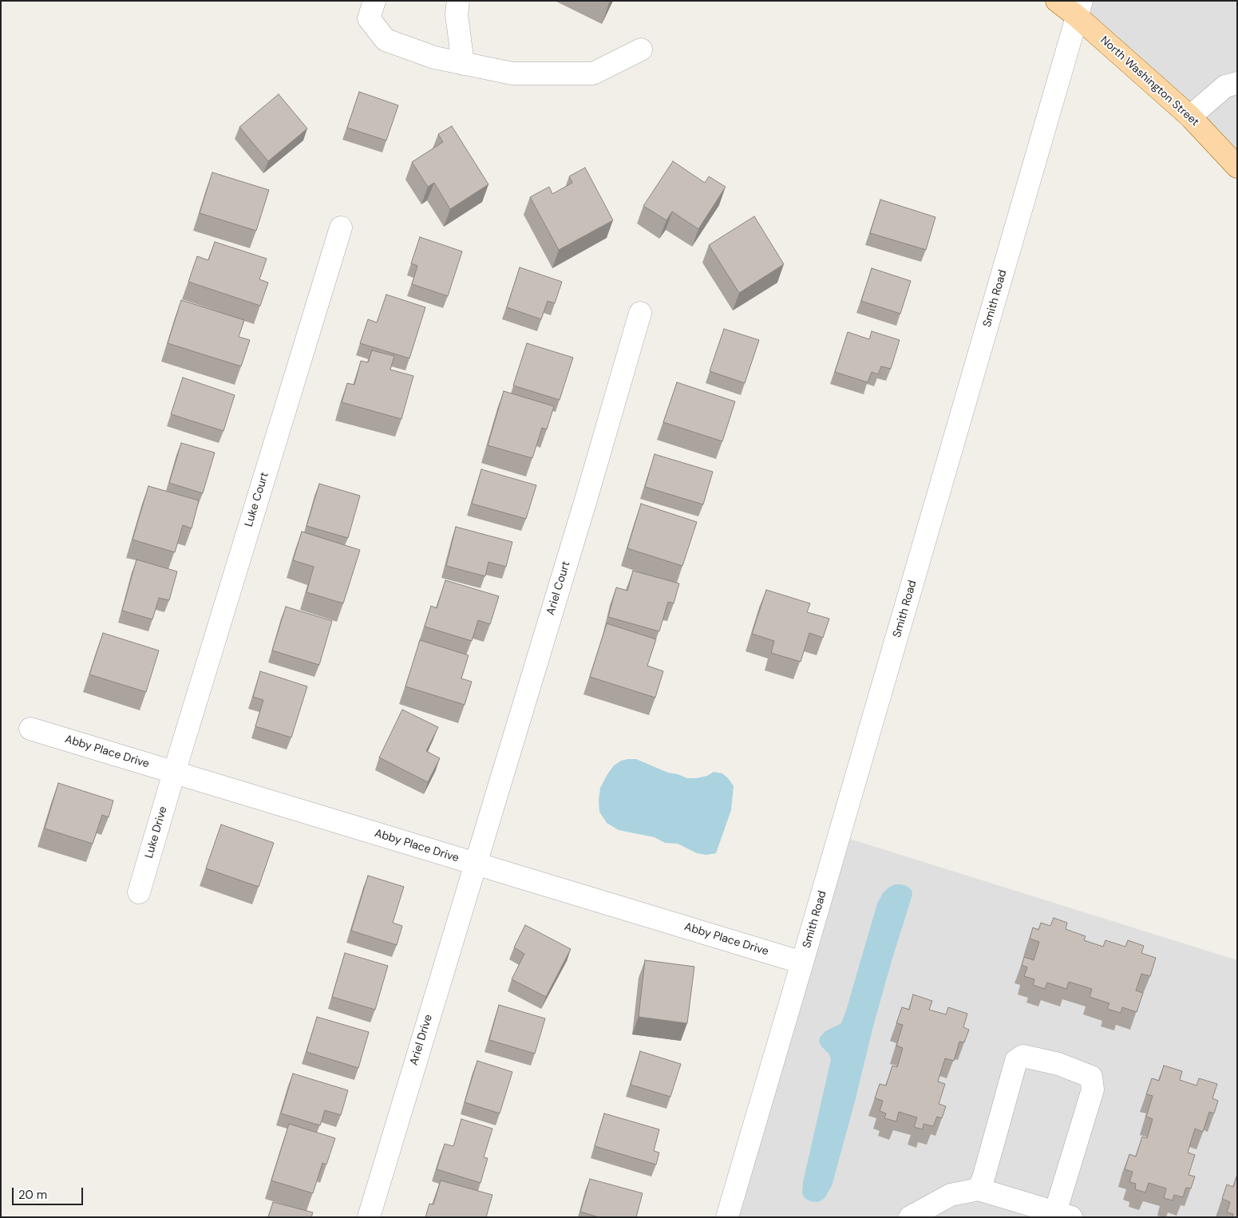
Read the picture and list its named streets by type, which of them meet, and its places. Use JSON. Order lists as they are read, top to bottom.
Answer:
{
  "streets": {
    "main road": ["North Washington Street"],
    "street": [
      "Smith Road",
      "Luke Court",
      "Ariel Court",
      "Abby Place Drive",
      "Luke Drive",
      "Ariel Drive"
    ]
  },
  "crossings": [
    ["North Washington Street", "Smith Road"],
    ["Smith Road", "Abby Place Drive"],
    ["Luke Court", "Abby Place Drive"],
    ["Luke Court", "Luke Drive"],
    ["Ariel Court", "Abby Place Drive"],
    ["Ariel Court", "Ariel Drive"],
    ["Abby Place Drive", "Luke Drive"],
    ["Abby Place Drive", "Ariel Drive"]
  ],
  "scale_bar": "20 m"
}
